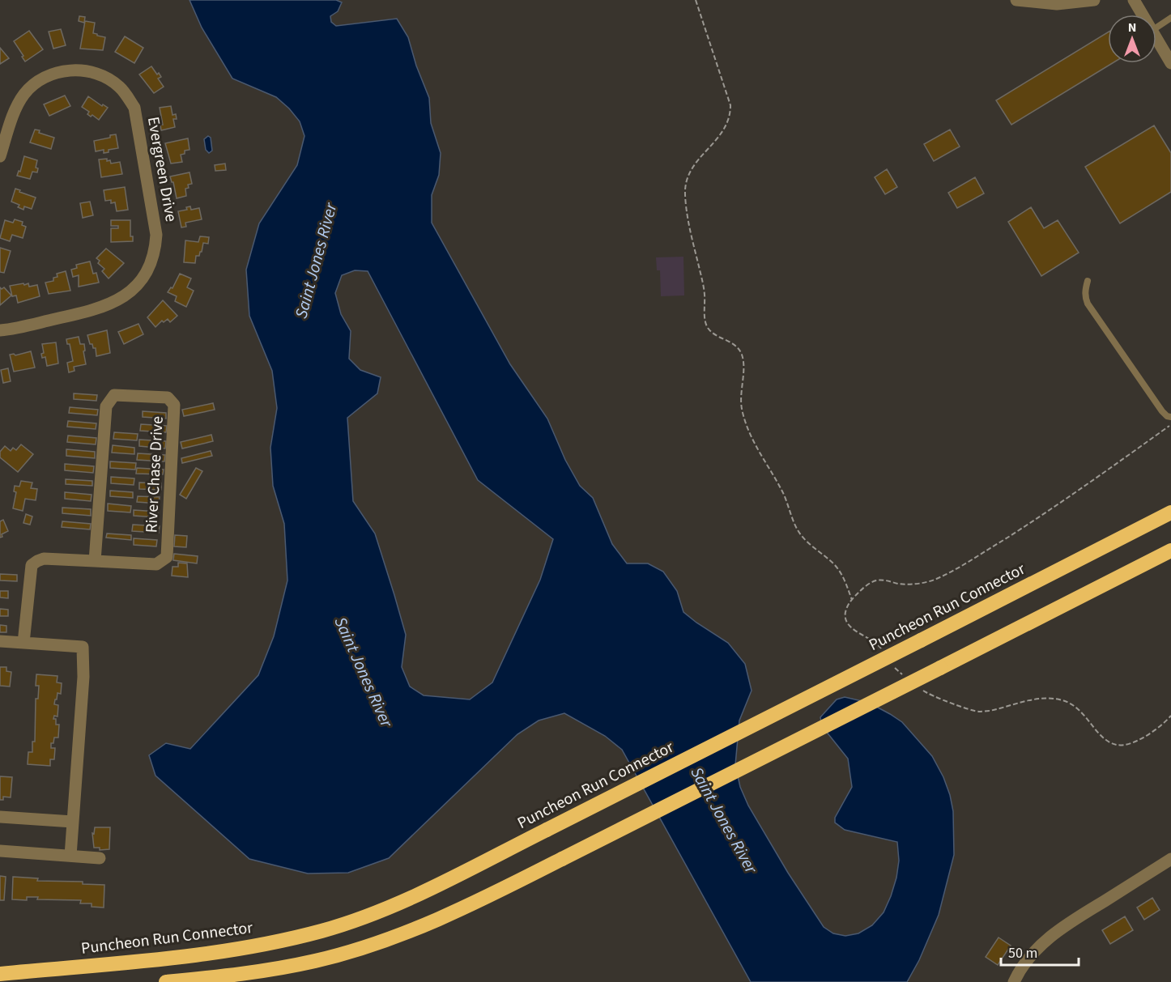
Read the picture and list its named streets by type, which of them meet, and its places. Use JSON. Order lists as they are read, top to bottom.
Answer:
{
  "streets": {
    "highway": ["Puncheon Run Connector"],
    "street": ["Evergreen Drive", "River Chase Drive"]
  },
  "water": ["Saint Jones River"],
  "scale_bar": "50 m",
  "north": "top"
}
